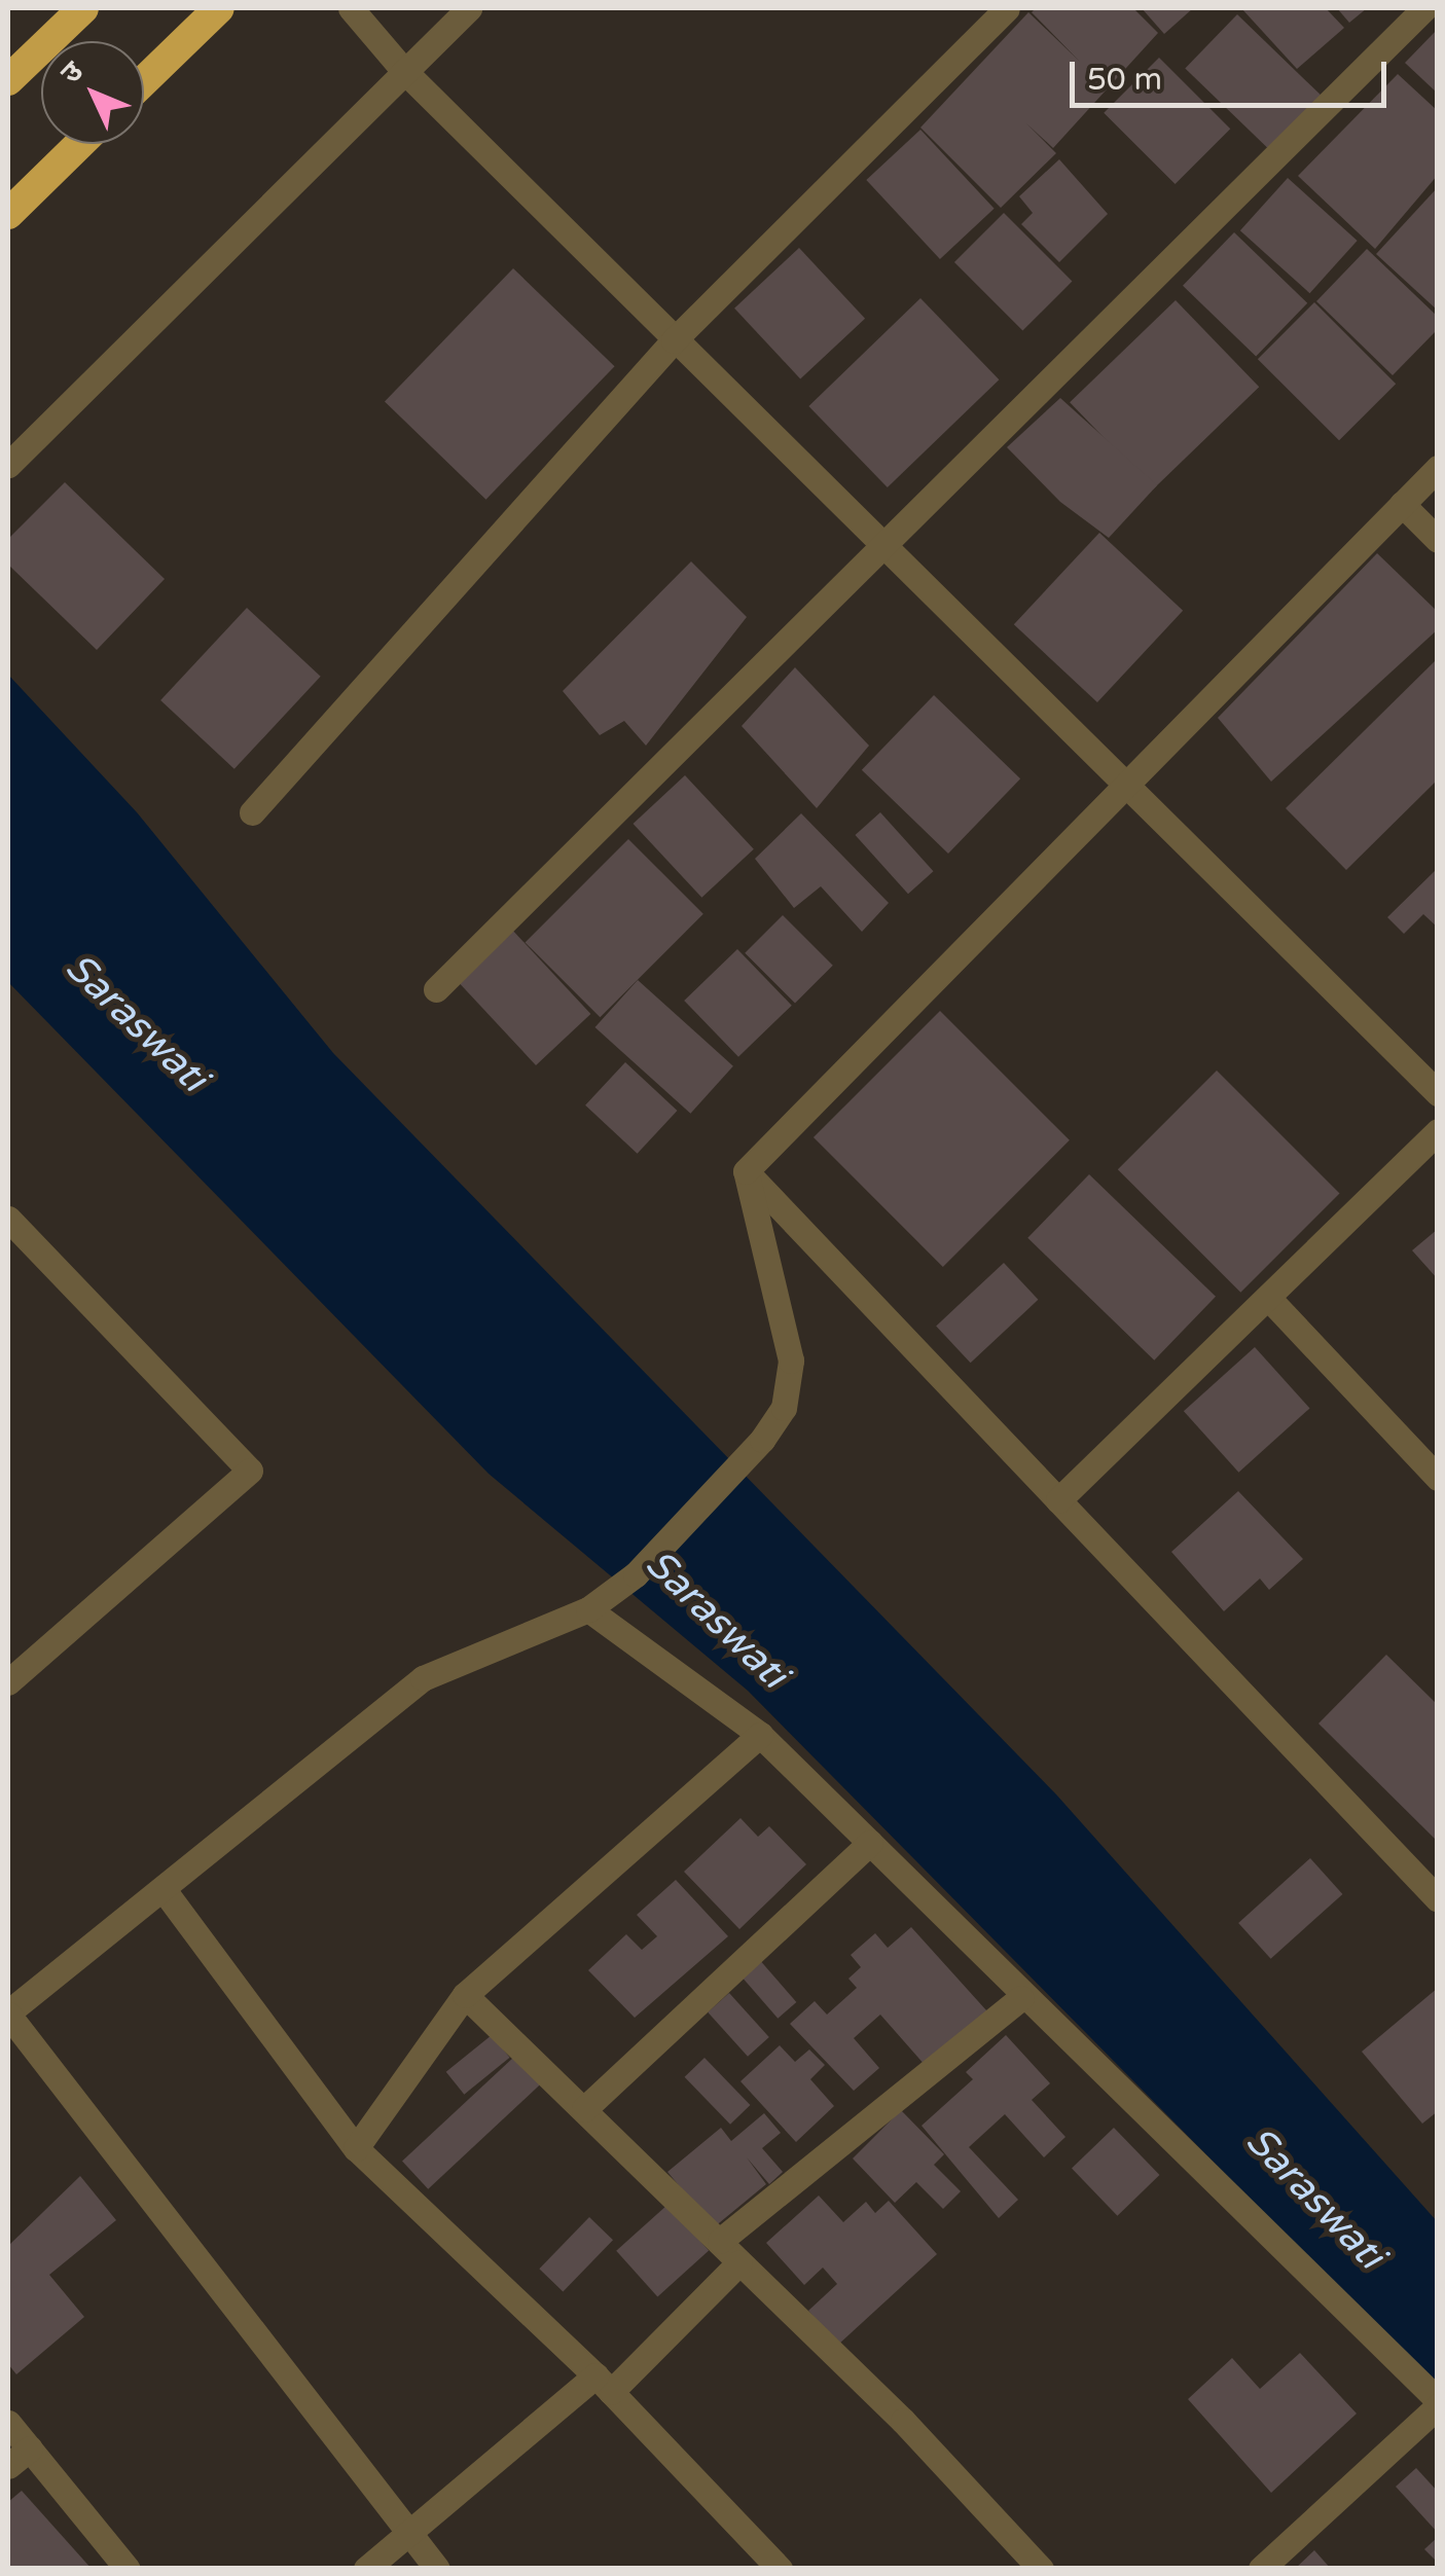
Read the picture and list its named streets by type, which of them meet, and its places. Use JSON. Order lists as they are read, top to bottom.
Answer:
{
  "water": ["Saraswati"],
  "scale_bar": "50 m",
  "north": "top left"
}
